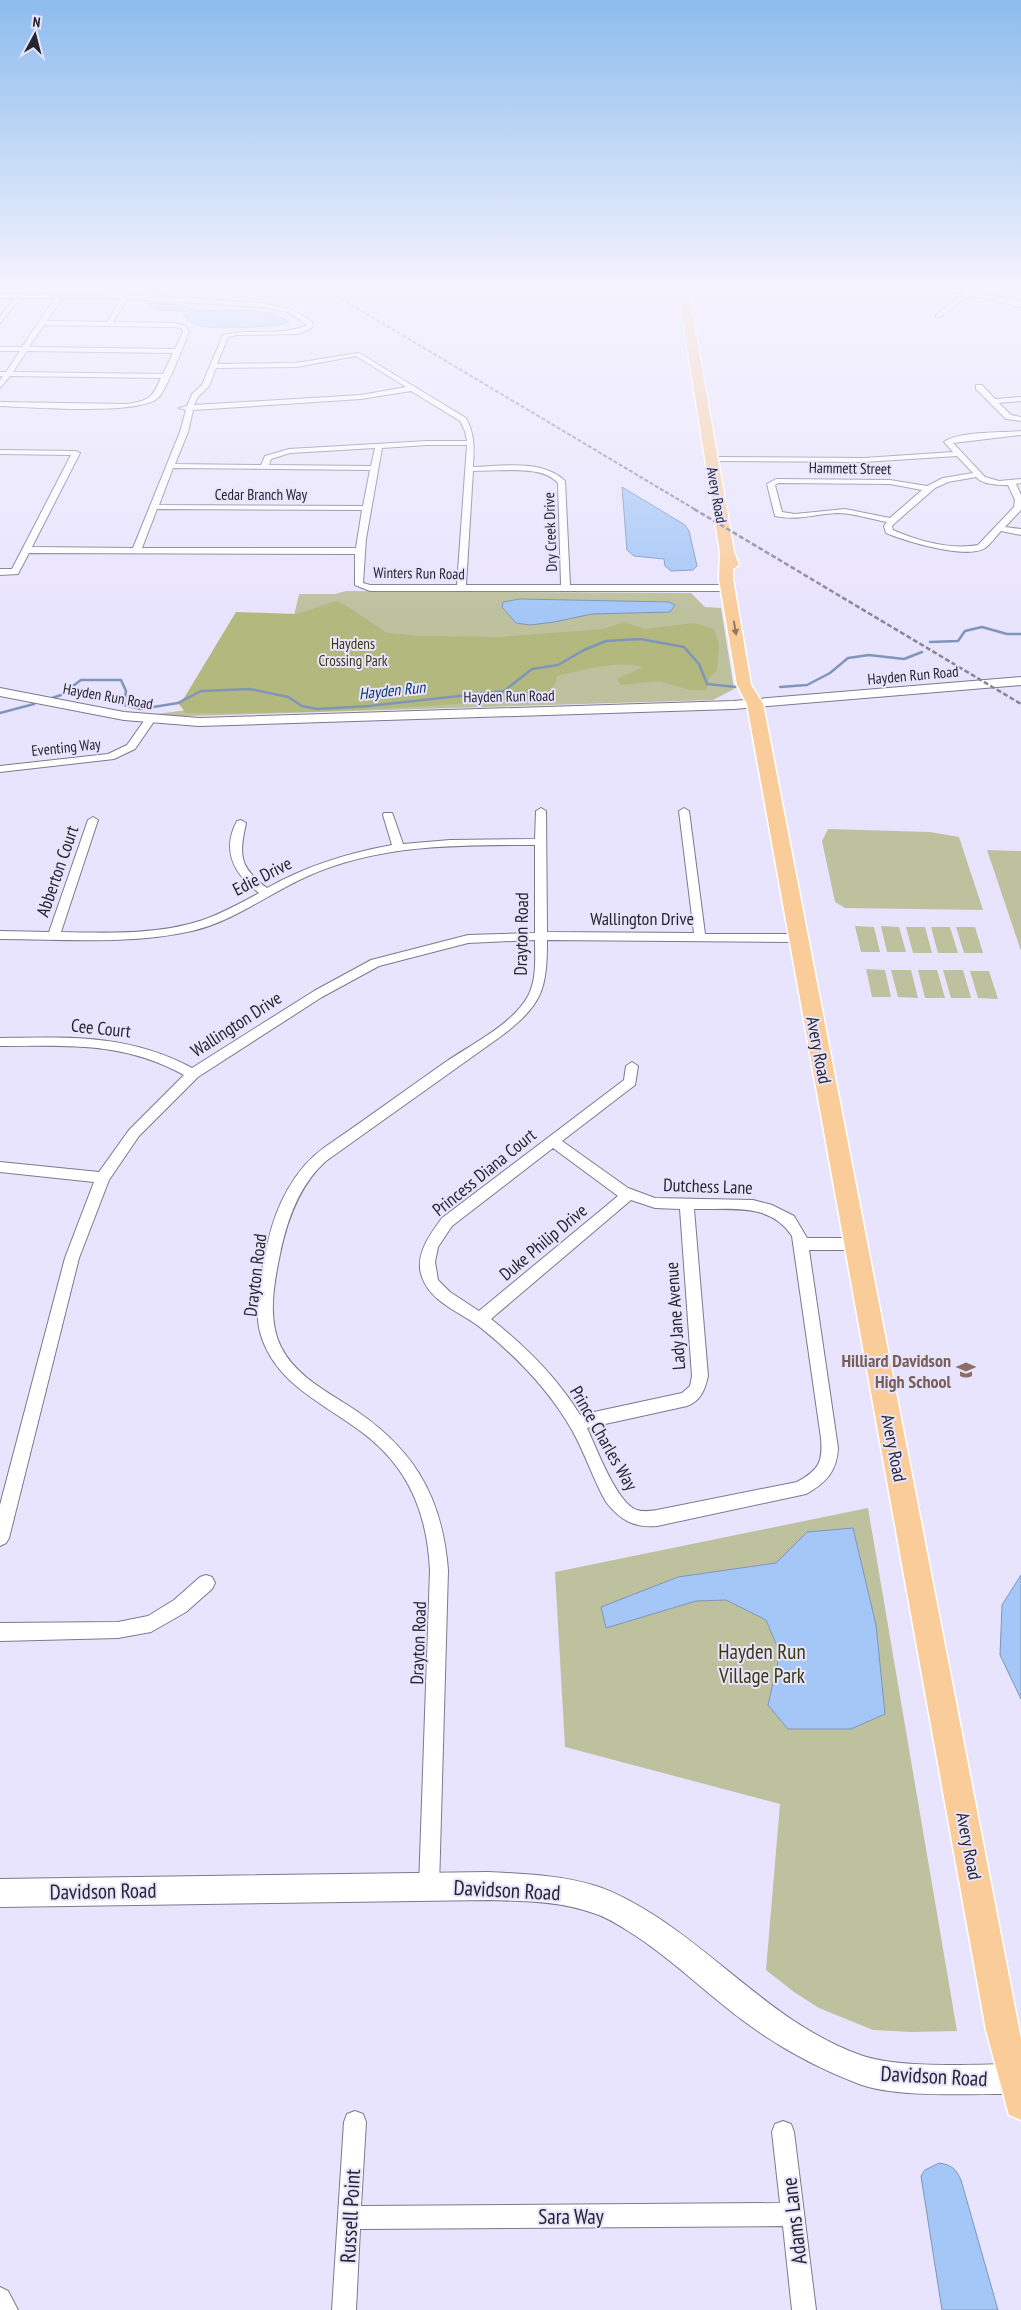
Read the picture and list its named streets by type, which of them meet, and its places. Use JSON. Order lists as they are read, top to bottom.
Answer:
{
  "streets": {
    "main road": ["Avery Road", "Hayden Run Road", "Davidson Road"],
    "street": [
      "Hammett Street",
      "Cedar Branch Way",
      "Dry Creek Drive",
      "Winters Run Road",
      "Eventing Way",
      "Abberton Court",
      "Edie Drive",
      "Wallington Drive",
      "Drayton Road",
      "Cee Court",
      "Princess Diana Court",
      "Dutchess Lane",
      "Duke Philip Drive",
      "Lady Jane Avenue",
      "Prince Charles Way",
      "Russell Point",
      "Sara Way",
      "Adams Lane"
    ]
  },
  "crossings": [
    ["Avery Road", "Winters Run Road"],
    ["Avery Road", "Hayden Run Road"],
    ["Avery Road", "Wallington Drive"],
    ["Avery Road", "Davidson Road"],
    ["Dry Creek Drive", "Winters Run Road"],
    ["Hayden Run Road", "Eventing Way"],
    ["Abberton Court", "Edie Drive"],
    ["Edie Drive", "Drayton Road"],
    ["Wallington Drive", "Drayton Road"],
    ["Wallington Drive", "Cee Court"],
    ["Drayton Road", "Davidson Road"],
    ["Princess Diana Court", "Dutchess Lane"],
    ["Princess Diana Court", "Duke Philip Drive"],
    ["Princess Diana Court", "Prince Charles Way"],
    ["Dutchess Lane", "Duke Philip Drive"],
    ["Dutchess Lane", "Lady Jane Avenue"],
    ["Dutchess Lane", "Prince Charles Way"],
    ["Duke Philip Drive", "Prince Charles Way"],
    ["Lady Jane Avenue", "Prince Charles Way"],
    ["Russell Point", "Sara Way"],
    ["Sara Way", "Adams Lane"]
  ],
  "water": ["Hayden Run"],
  "parks": ["Haydens Crossing Park", "Hayden Run Village Park"],
  "places": {
    "school or university": ["Hilliard Davidson High School"]
  },
  "north": "top"
}
